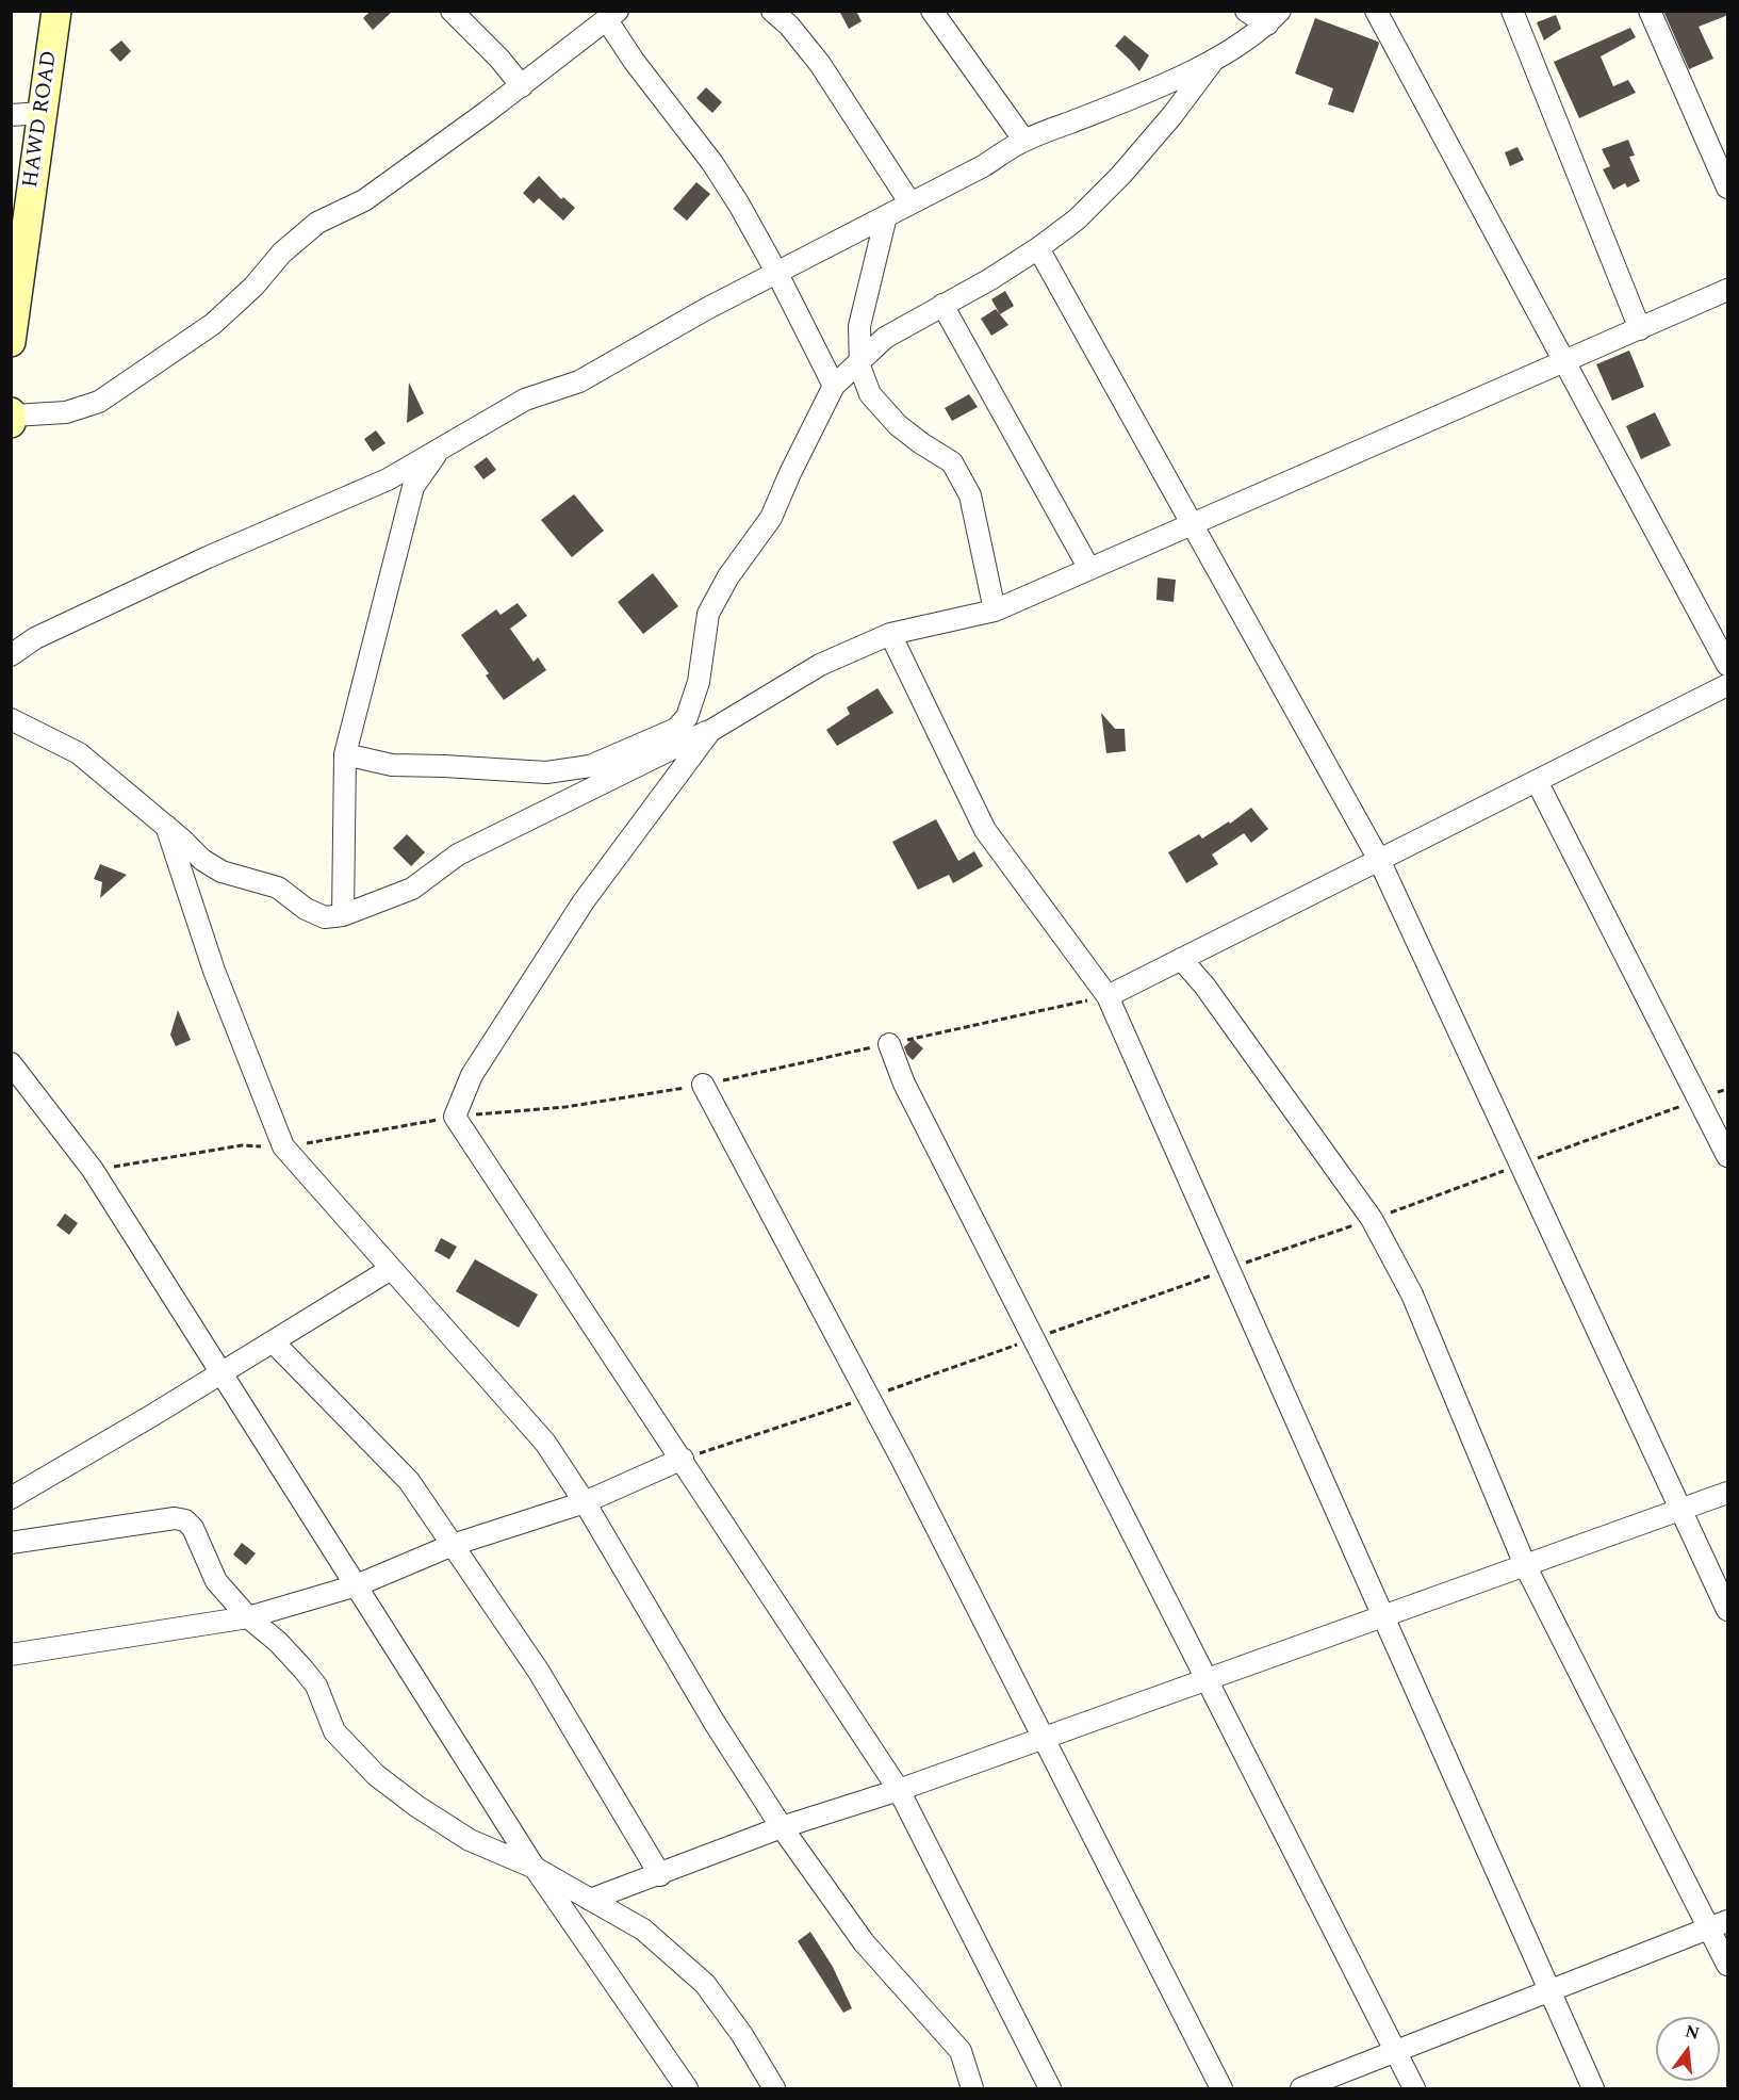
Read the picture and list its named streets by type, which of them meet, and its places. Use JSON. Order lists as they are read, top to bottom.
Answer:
{
  "streets": {
    "main road": ["HAWD ROAD"]
  },
  "north": "top"
}
